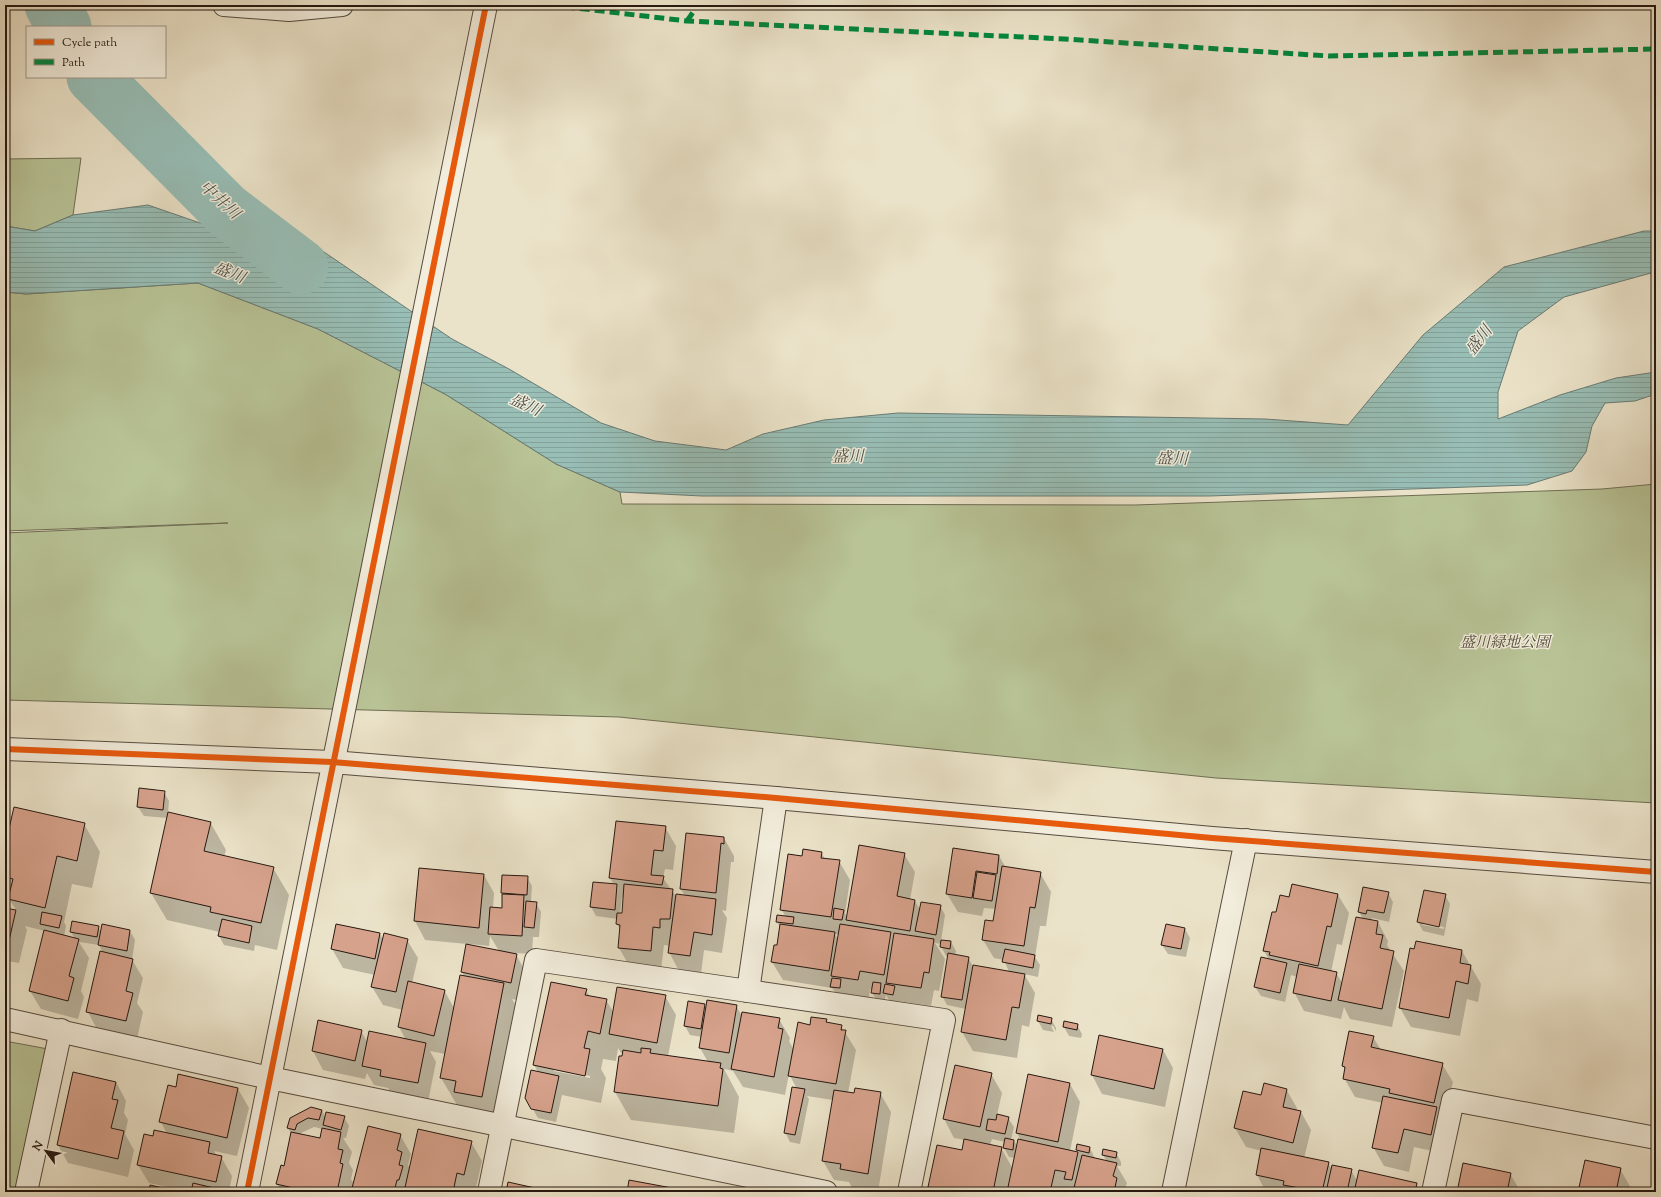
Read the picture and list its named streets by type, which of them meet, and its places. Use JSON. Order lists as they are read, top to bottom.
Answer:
{
  "water": ["中井川", "盛川"],
  "parks": ["盛川緑地公園"],
  "legend": ["Cycle path", "Path"],
  "north": "top left"
}
